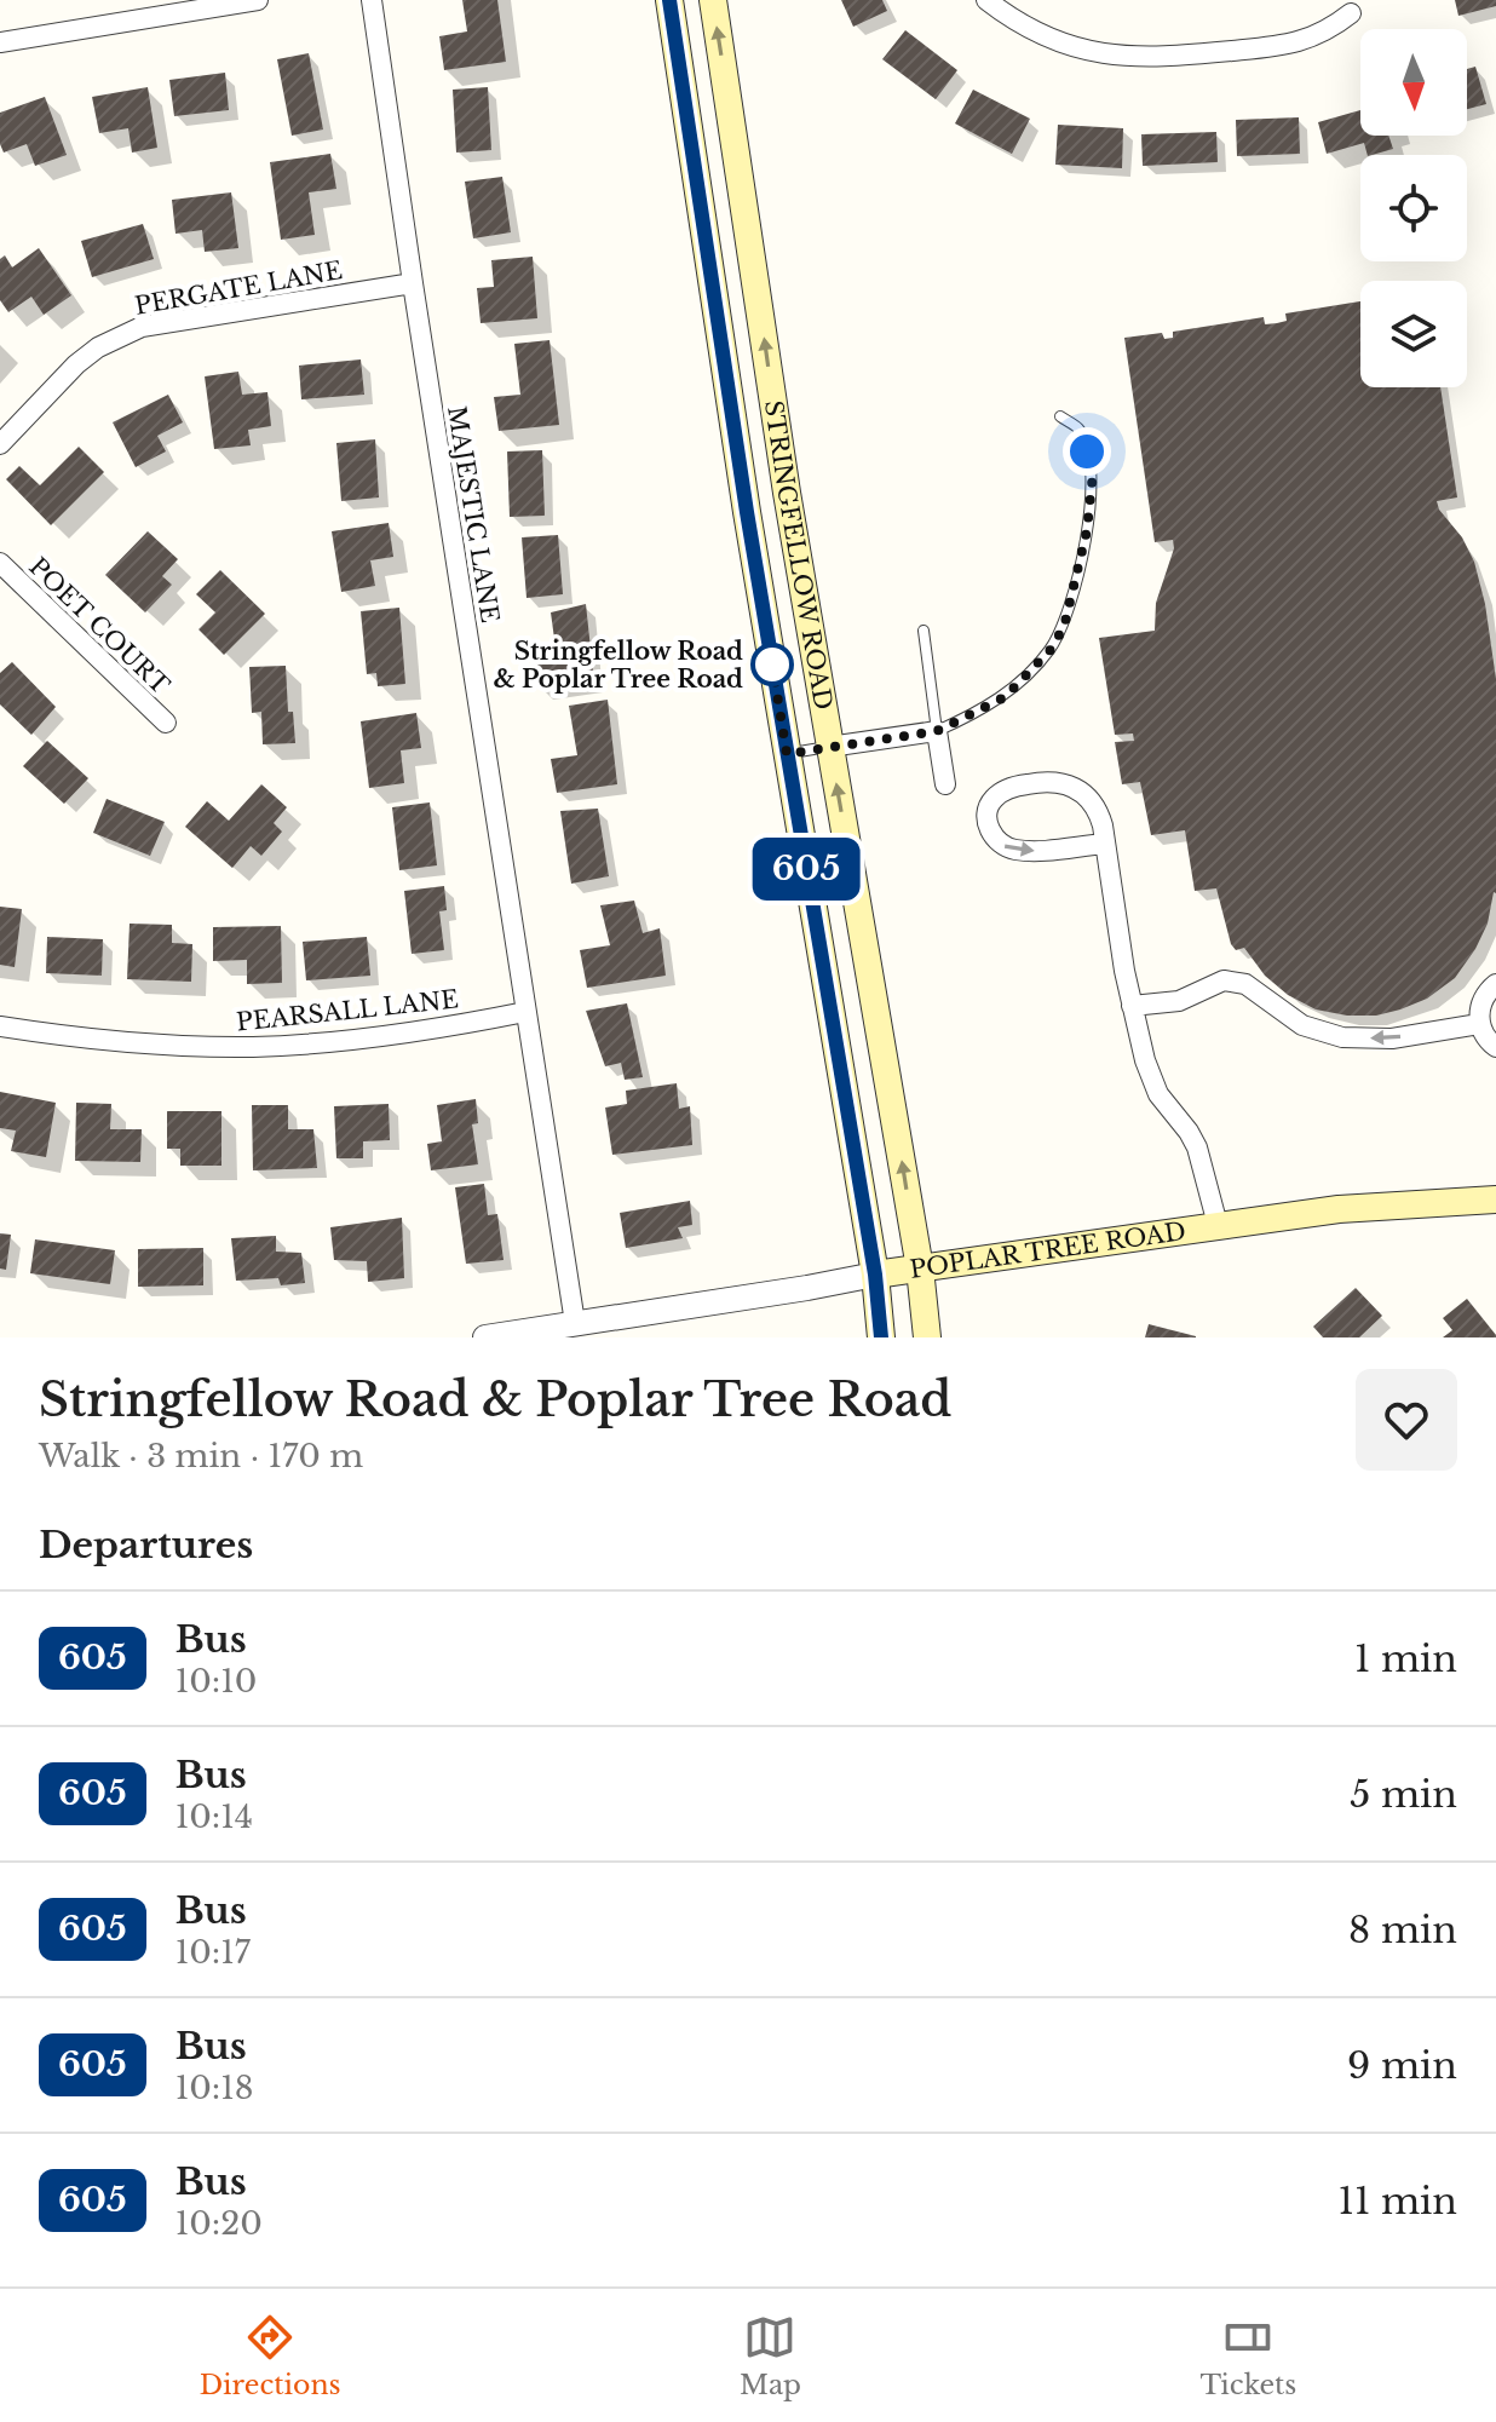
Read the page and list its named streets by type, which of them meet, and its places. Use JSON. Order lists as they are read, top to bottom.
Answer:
{
  "streets": {
    "main road": ["STRINGFELLOW ROAD", "POPLAR TREE ROAD"],
    "street": [
      "PERGATE LANE",
      "MAJESTIC LANE",
      "POET COURT",
      "PEARSALL LANE"
    ]
  },
  "crossings": [
    ["PERGATE LANE", "MAJESTIC LANE"],
    ["MAJESTIC LANE", "PEARSALL LANE"],
    ["MAJESTIC LANE", "POPLAR TREE ROAD"],
    ["STRINGFELLOW ROAD", "POPLAR TREE ROAD"]
  ],
  "places": ["Stringfellow Road & Poplar Tree Road"],
  "lines": ["bus line 605"],
  "north": "bottom",
  "page": {
    "on_map": "605",
    "heading": [
      ["Stringfellow Road & Poplar Tree Road", "Walk · 3 min · 170 m"],
      "Departures"
    ],
    "list": [
      {
        "mark": "605",
        "name": "Bus",
        "note": "10:10",
        "value": "1 min"
      },
      {
        "mark": "605",
        "name": "Bus",
        "note": "10:14",
        "value": "5 min"
      },
      {
        "mark": "605",
        "name": "Bus",
        "note": "10:17",
        "value": "8 min"
      },
      {
        "mark": "605",
        "name": "Bus",
        "note": "10:18",
        "value": "9 min"
      },
      {
        "mark": "605",
        "name": "Bus",
        "note": "10:20",
        "value": "11 min"
      }
    ],
    "tabs": ["Directions", "Map", "Tickets"]
  }
}
